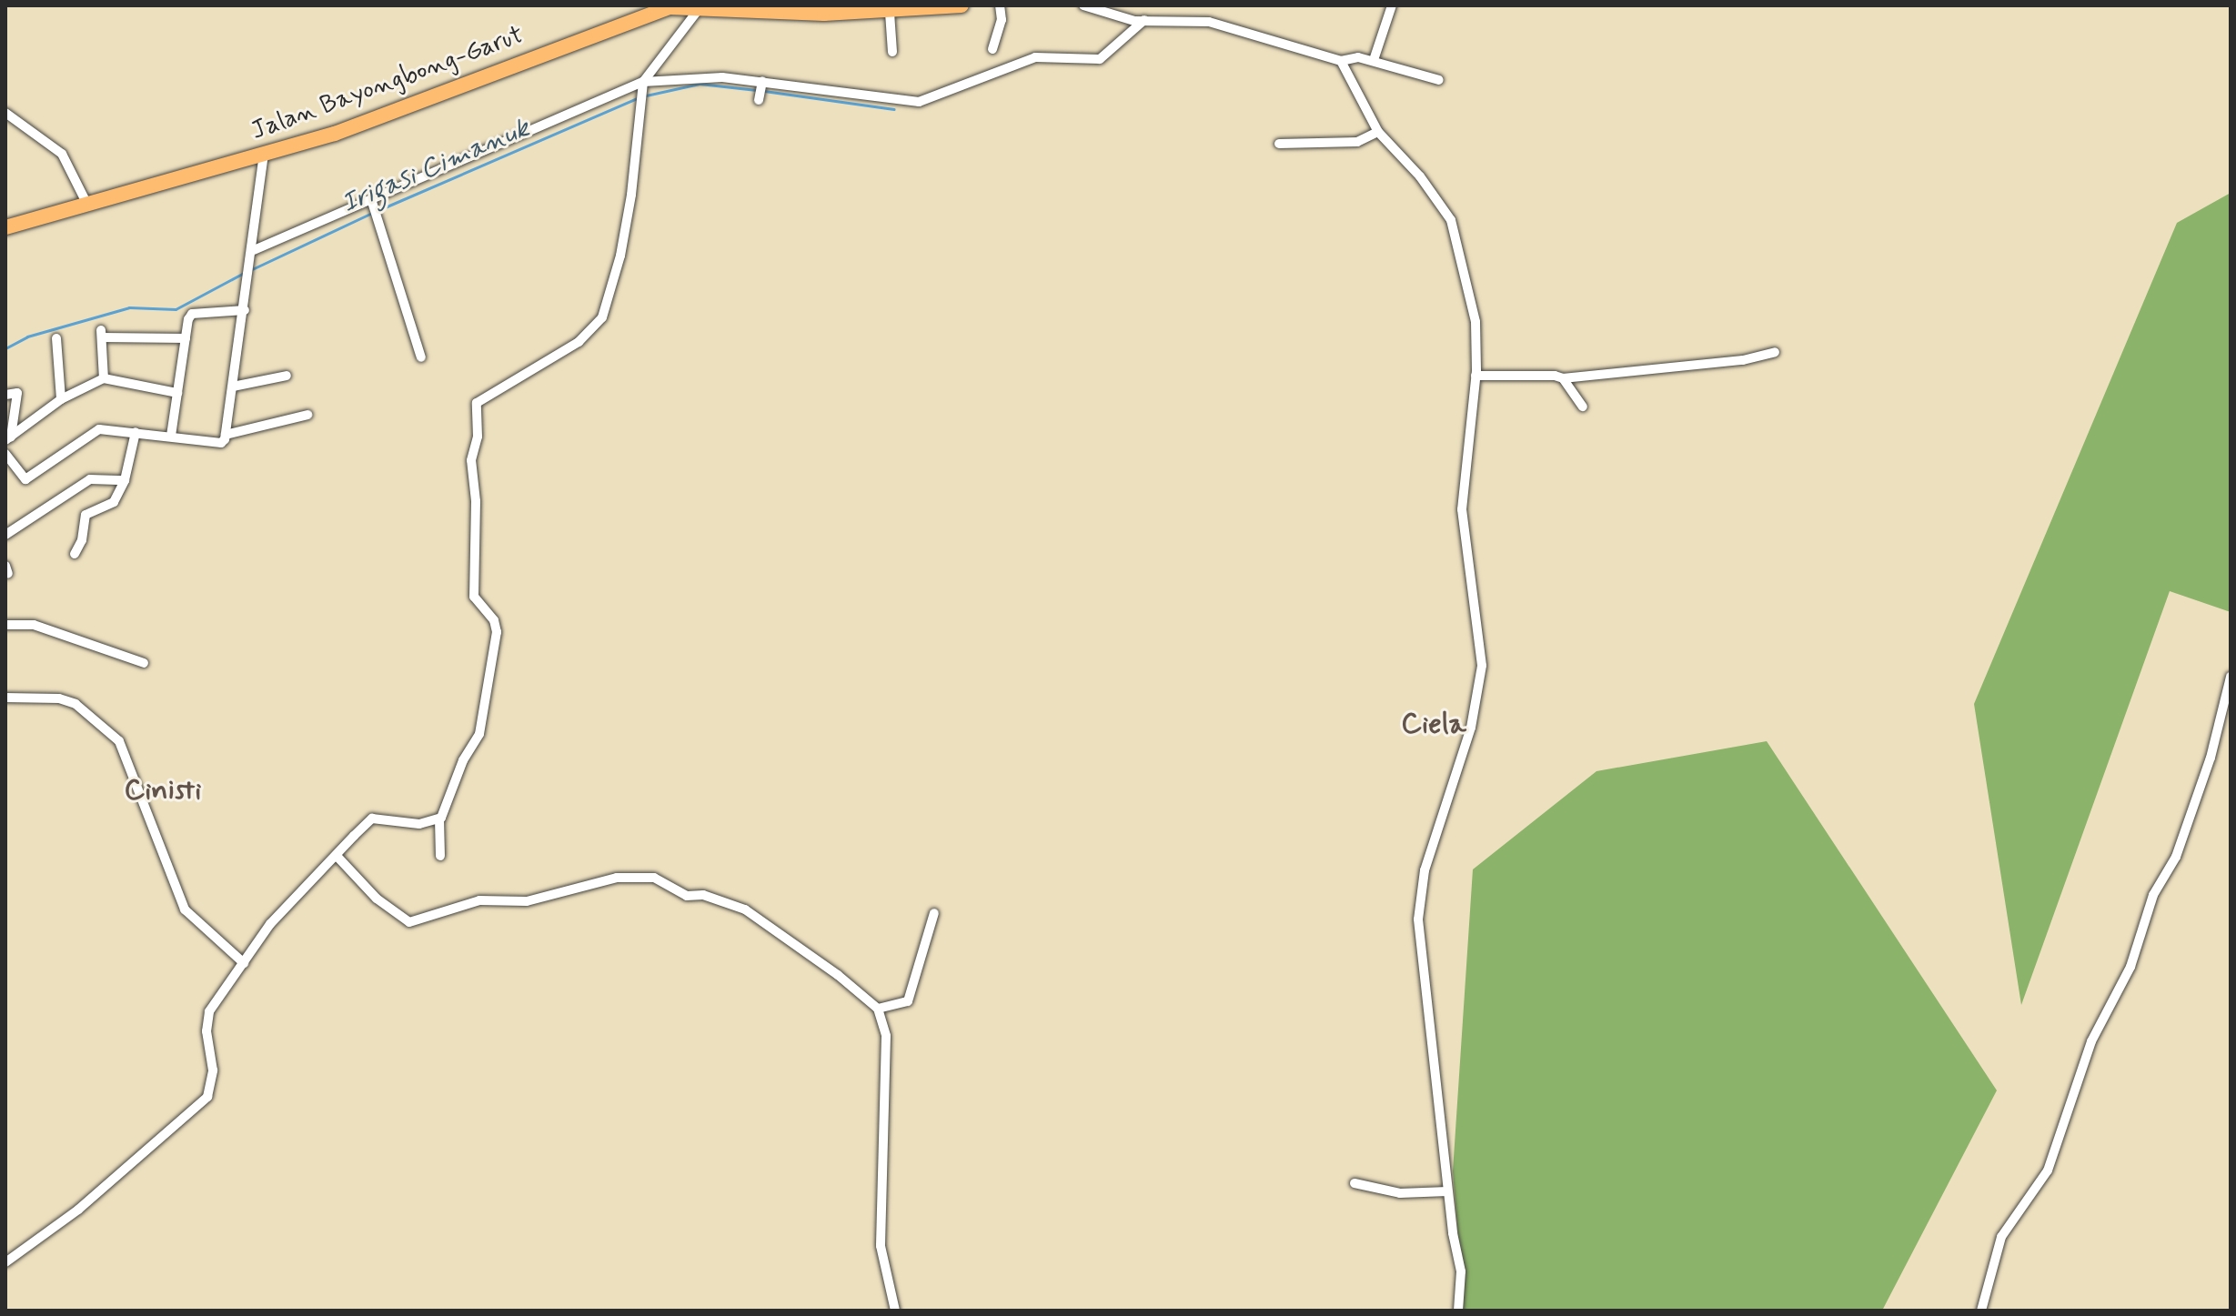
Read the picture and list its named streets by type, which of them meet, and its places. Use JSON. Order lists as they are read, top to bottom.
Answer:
{
  "streets": {
    "main road": ["Jalan Bayongbong-Garut"]
  },
  "districts": ["Ciela", "Cinisti"],
  "water": ["Irigasi Cimanuk"]
}
